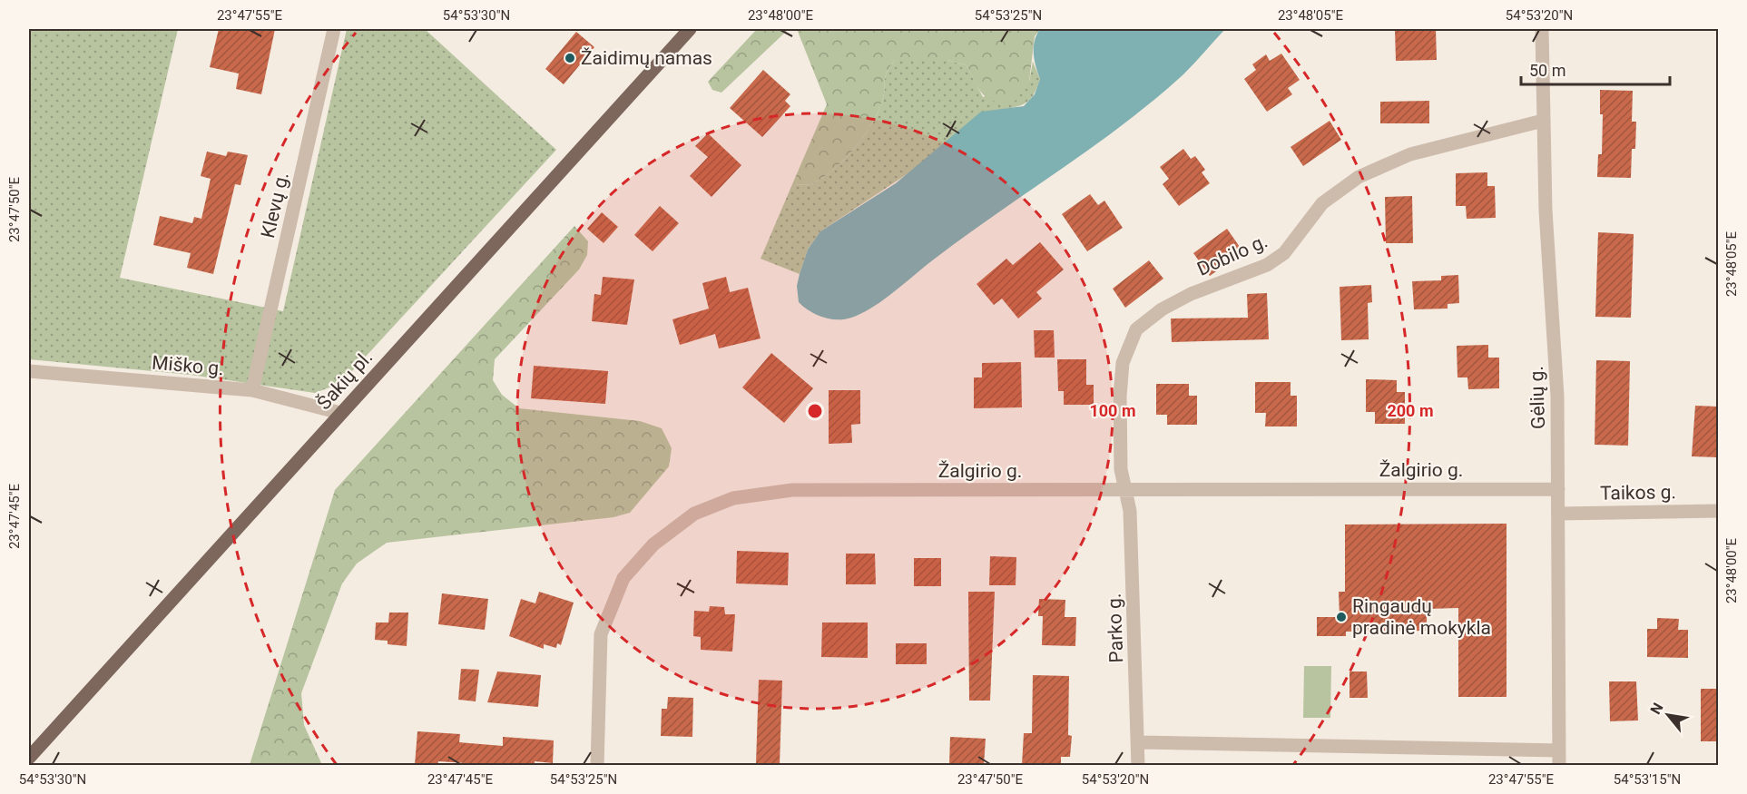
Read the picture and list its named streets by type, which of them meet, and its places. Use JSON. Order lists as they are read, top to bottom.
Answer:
{
  "streets": {
    "main road": ["Šakių pl."],
    "street": [
      "Klevų g.",
      "Dobilo g.",
      "Miško g.",
      "Gėlių g.",
      "Žalgirio g.",
      "Taikos g.",
      "Parko g."
    ]
  },
  "crossings": [
    ["Klevų g.", "Miško g."],
    ["Dobilo g.", "Gėlių g."],
    ["Dobilo g.", "Žalgirio g."],
    ["Dobilo g.", "Parko g."],
    ["Miško g.", "Šakių pl."],
    ["Gėlių g.", "Žalgirio g."],
    ["Gėlių g.", "Taikos g."],
    ["Žalgirio g.", "Parko g."]
  ],
  "places": ["Žaidimų namas", "Ringaudų pradinė mokykla"],
  "scale_bar": "50 m",
  "north": "top left",
  "coordinates": [
    "23°47'55\"E",
    "54°53'30\"N",
    "23°48'00\"E",
    "54°53'25\"N",
    "23°48'05\"E",
    "54°53'20\"N",
    "23°47'50\"E",
    "23°47'45\"E",
    "54°53'15\"N"
  ],
  "rings": ["100 m", "200 m"]
}
